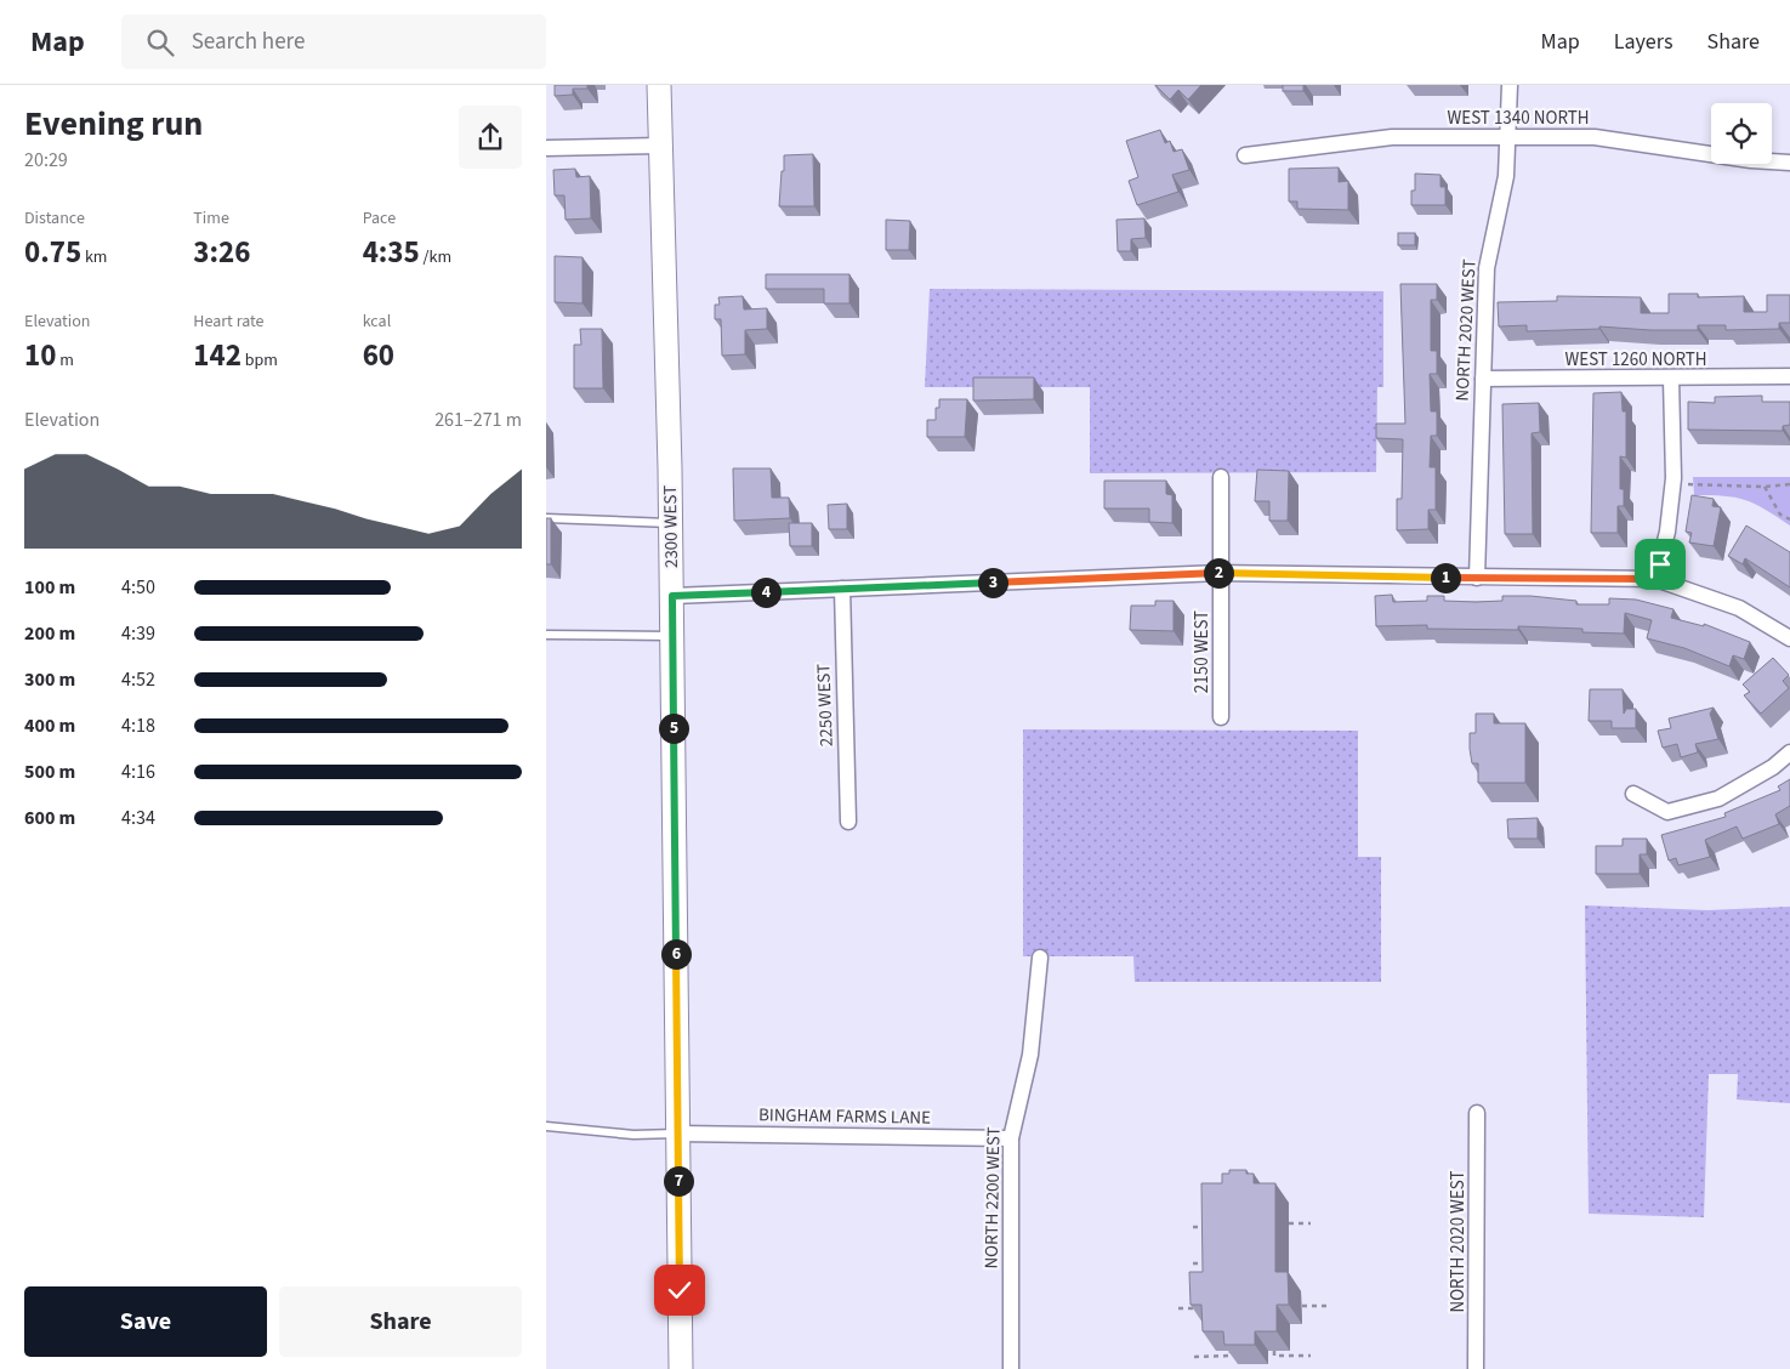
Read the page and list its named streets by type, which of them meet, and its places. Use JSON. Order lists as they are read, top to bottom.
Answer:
{
  "streets": {
    "main road": ["2300 WEST"],
    "street": [
      "WEST 1340 NORTH",
      "NORTH 2020 WEST",
      "WEST 1260 NORTH",
      "2150 WEST",
      "2250 WEST",
      "BINGHAM FARMS LANE",
      "NORTH 2200 WEST"
    ]
  },
  "crossings": [
    ["WEST 1340 NORTH", "NORTH 2020 WEST"],
    ["NORTH 2020 WEST", "WEST 1260 NORTH"],
    ["2300 WEST", "BINGHAM FARMS LANE"],
    ["BINGHAM FARMS LANE", "NORTH 2200 WEST"]
  ],
  "page": {
    "header": "Map",
    "search": "Search here",
    "nav": ["Map", "Layers", "Share"],
    "heading": ["Evening run", "20:29"],
    "stats": [
      ["Distance", "0.75 km"],
      ["Time", "3:26"],
      ["Pace", "4:35 /km"],
      ["Elevation", "10 m"],
      ["Heart rate", "142 bpm"],
      ["kcal", "60"]
    ],
    "chart": ["Elevation", "261–271 m"],
    "pins": [
      "2",
      "1",
      "3",
      "4",
      "5",
      "6",
      "7"
    ],
    "list": [
      {
        "name": "100 m",
        "note": "4:50"
      },
      {
        "name": "200 m",
        "note": "4:39"
      },
      {
        "name": "300 m",
        "note": "4:52"
      },
      {
        "name": "400 m",
        "note": "4:18"
      },
      {
        "name": "500 m",
        "note": "4:16"
      },
      {
        "name": "600 m",
        "note": "4:34"
      }
    ],
    "buttons": ["Save", "Share"]
  }
}
